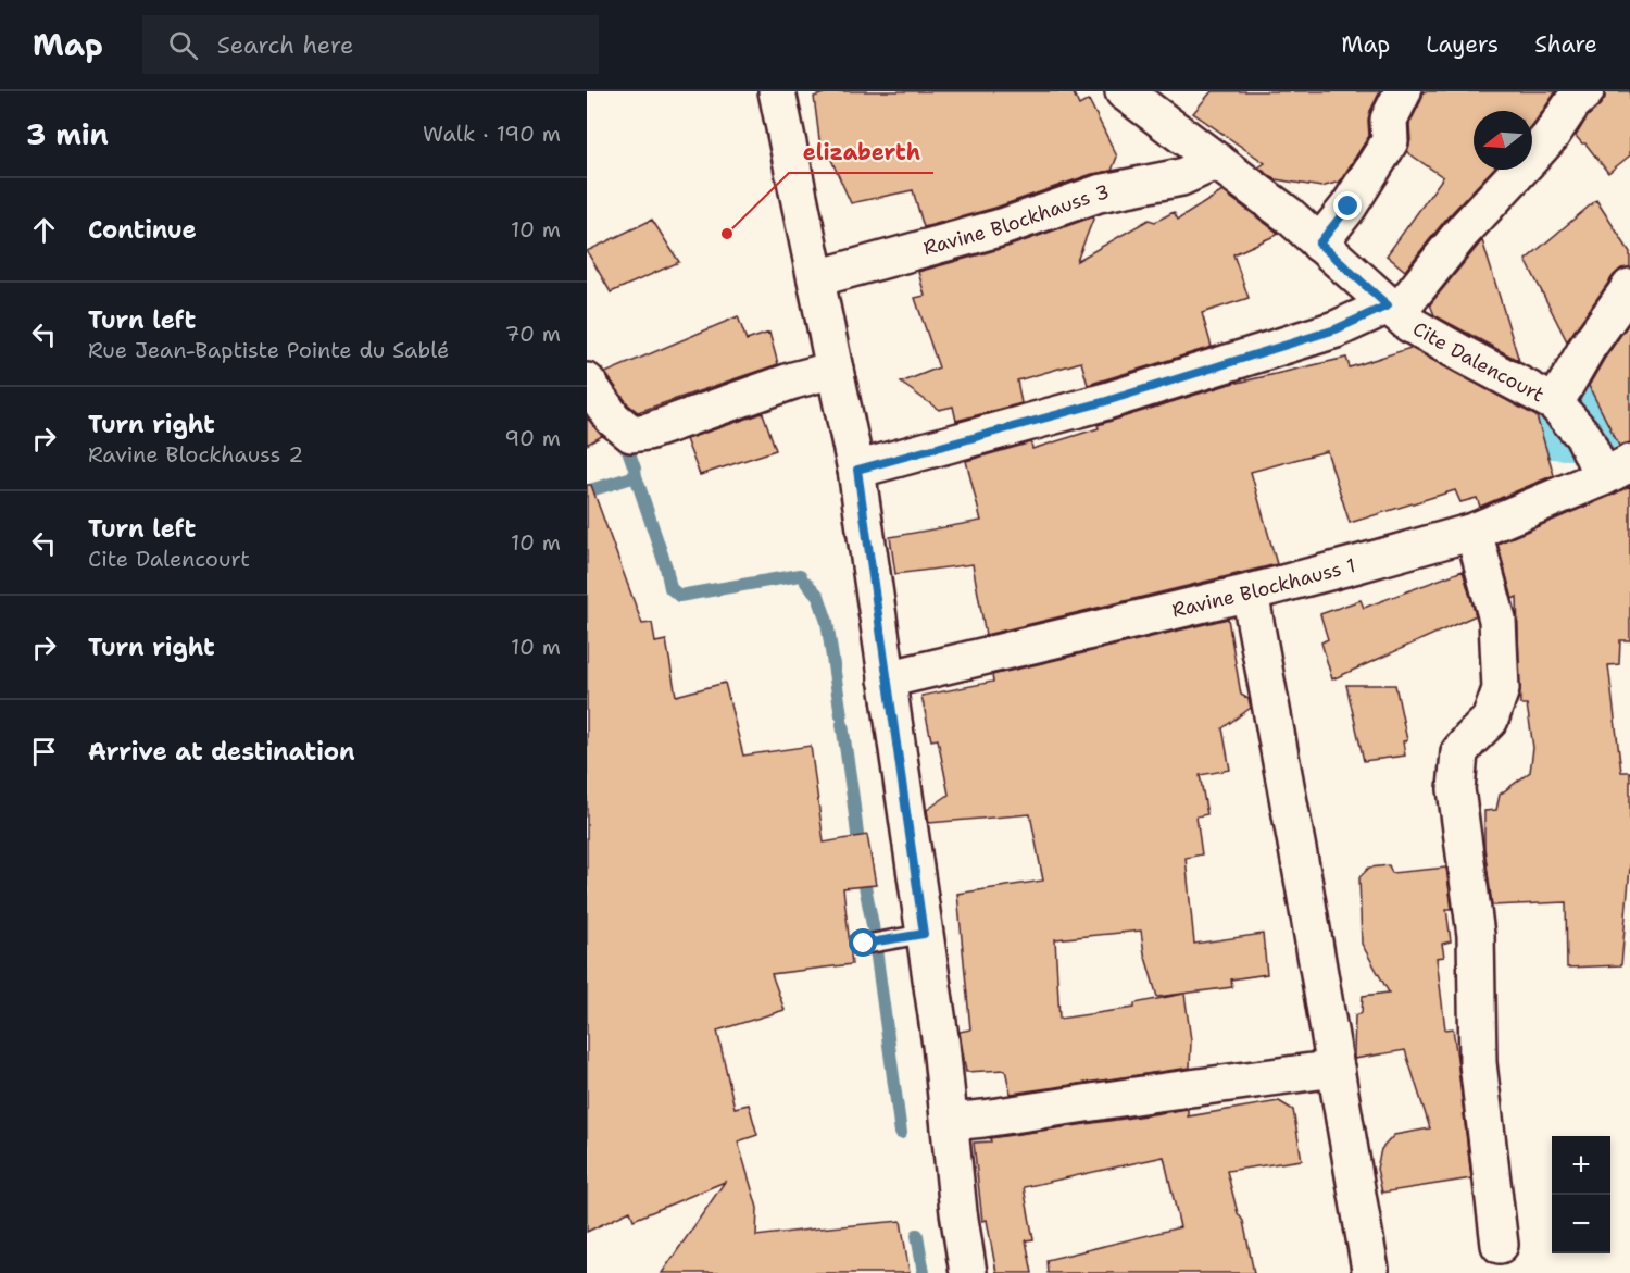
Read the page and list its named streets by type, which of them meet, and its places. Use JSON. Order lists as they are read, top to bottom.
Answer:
{
  "streets": {
    "street": ["Ravine Blockhauss 3", "Cite Dalencourt", "Ravine Blockhauss 1"]
  },
  "crossings": [
    ["Ravine Blockhauss 3", "Cite Dalencourt"],
    ["Cite Dalencourt", "Ravine Blockhauss 1"]
  ],
  "places": ["elizaberth"],
  "north": "left",
  "page": {
    "header": "Map",
    "search": "Search here",
    "nav": ["Map", "Layers", "Share"],
    "heading": ["3 min", "Walk · 190 m"],
    "list": [
      ["Continue", "10 m"],
      ["Turn left", "Rue Jean-Baptiste Pointe du Sablé", "70 m"],
      ["Turn right", "Ravine Blockhauss 2", "90 m"],
      ["Turn left", "Cite Dalencourt", "10 m"],
      ["Turn right", "10 m"],
      "Arrive at destination"
    ],
    "map_buttons": ["+", "−"]
  }
}
